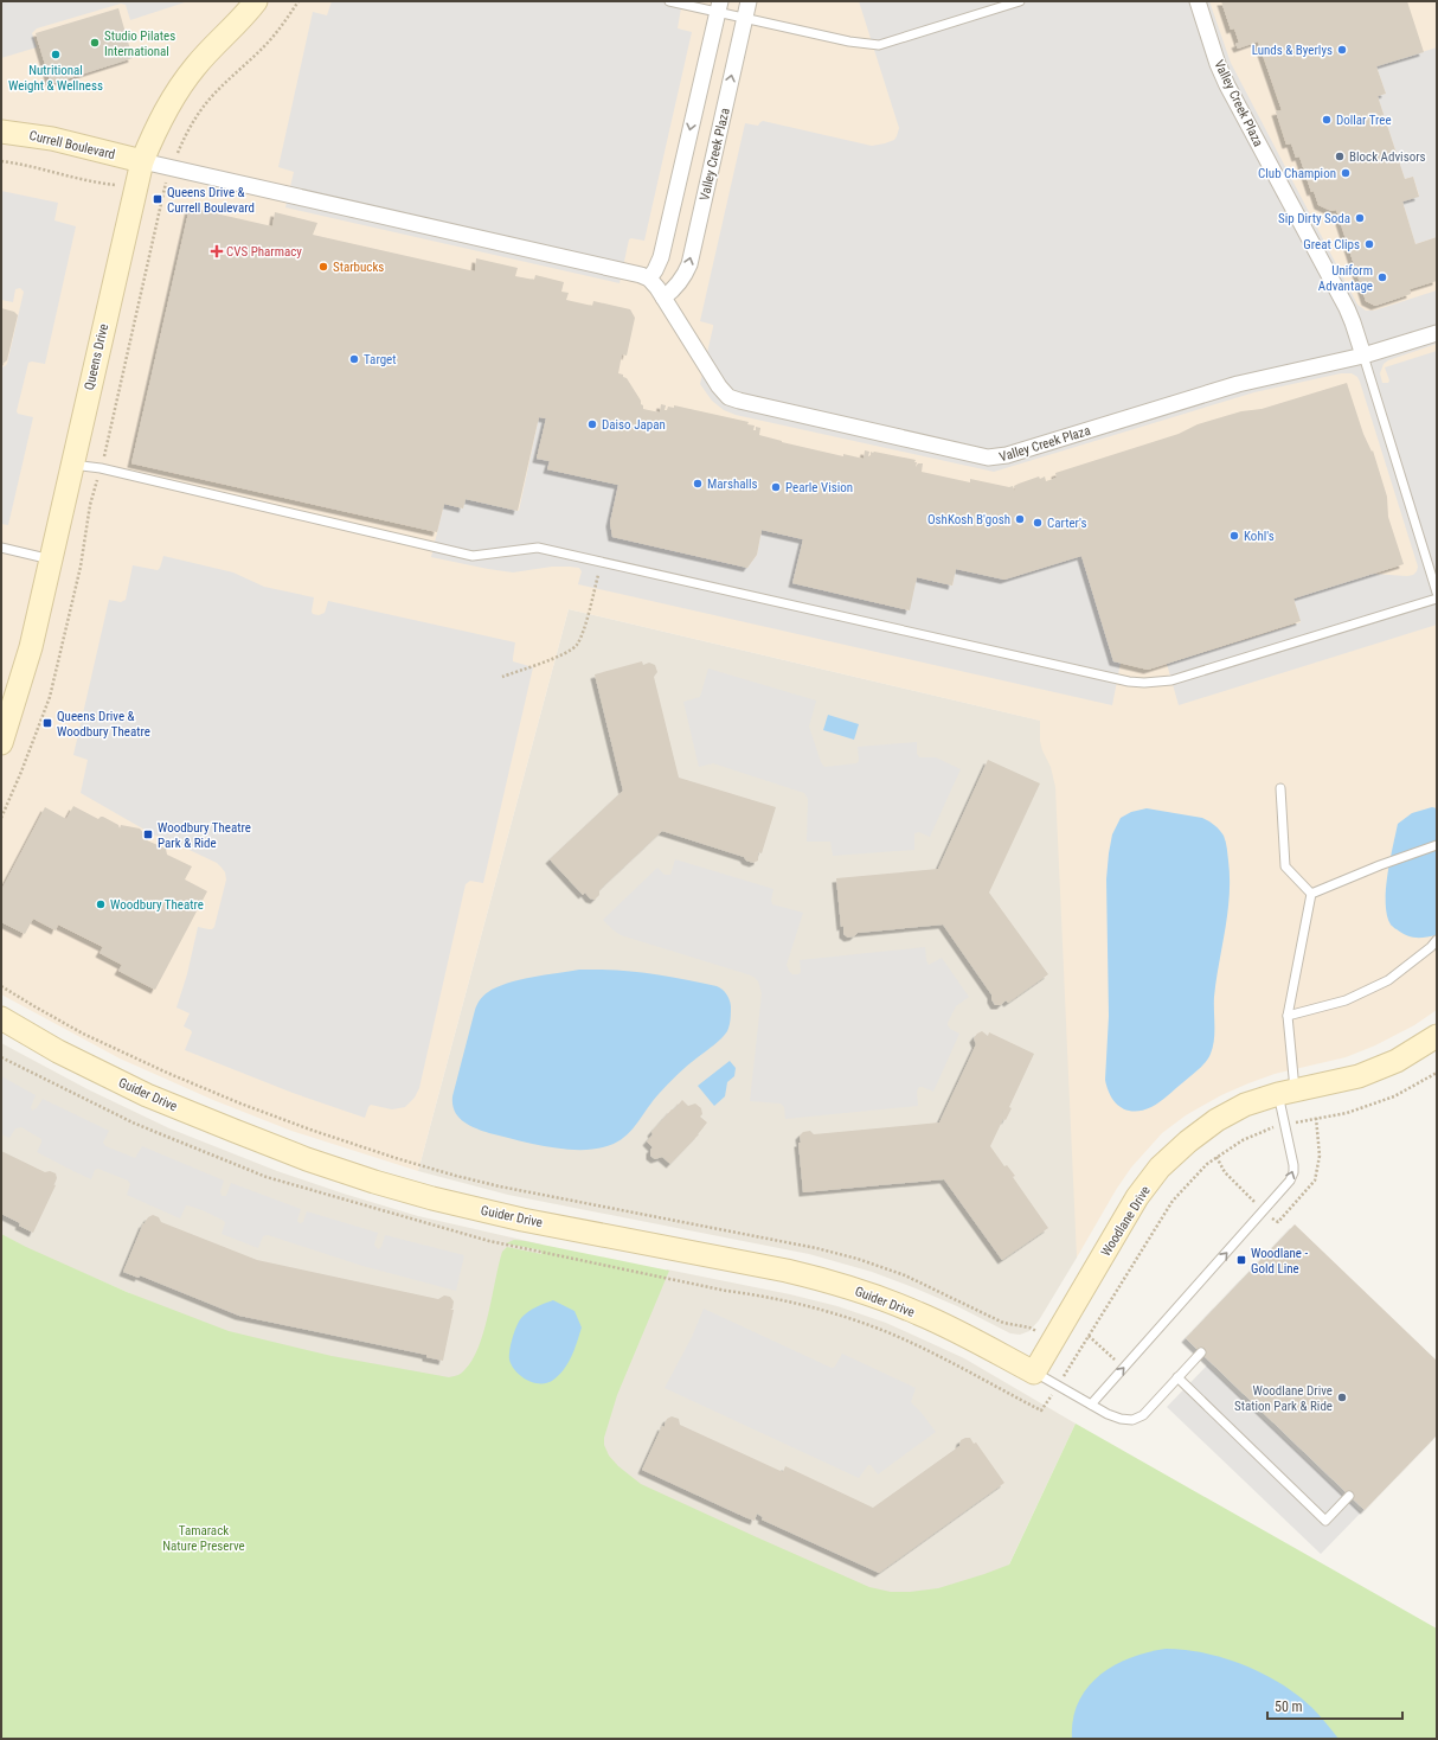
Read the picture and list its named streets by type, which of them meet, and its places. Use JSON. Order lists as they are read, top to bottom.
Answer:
{
  "streets": {
    "street": [
      "Valley Creek Plaza",
      "Currell Boulevard",
      "Queens Drive",
      "Guider Drive",
      "Woodlane Drive"
    ]
  },
  "crossings": [
    ["Currell Boulevard", "Queens Drive"],
    ["Guider Drive", "Woodlane Drive"]
  ],
  "parks": ["Tamarack Nature Preserve"],
  "places": {
    "other": [
      "Studio Pilates International",
      "Lunds & Byerlys",
      "Nutritional Weight & Wellness",
      "Dollar Tree",
      "Block Advisors",
      "Club Champion",
      "Sip Dirty Soda",
      "Great Clips",
      "Starbucks",
      "Uniform Advantage",
      "Target",
      "Daiso Japan",
      "Marshalls",
      "Pearle Vision",
      "OshKosh B'gosh",
      "Carter's",
      "Kohl's",
      "Woodbury Theatre",
      "Woodlane Drive Station Park & Ride"
    ],
    "transit": [
      "Queens Drive & Currell Boulevard",
      "Queens Drive & Woodbury Theatre",
      "Woodbury Theatre Park & Ride",
      "Woodlane - Gold Line"
    ],
    "health": ["CVS Pharmacy"]
  },
  "scale_bar": "50 m"
}
